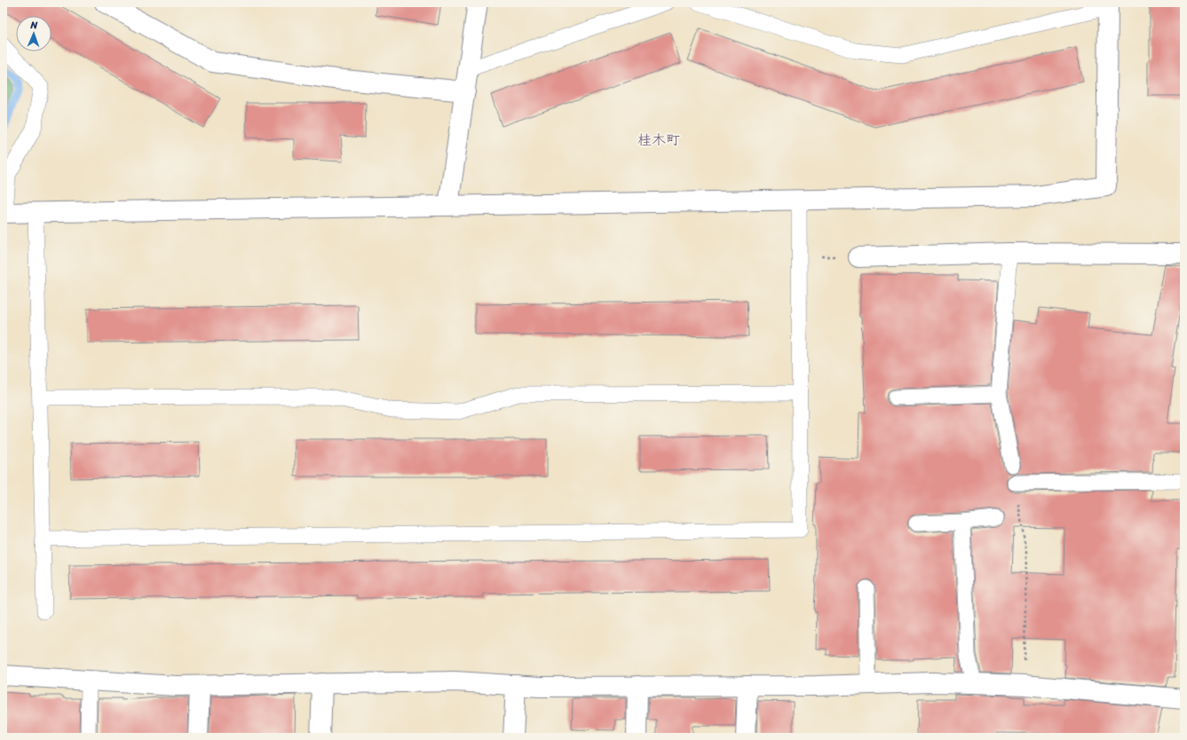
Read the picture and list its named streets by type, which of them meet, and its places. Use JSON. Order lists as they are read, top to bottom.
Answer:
{
  "districts": ["桂木町"],
  "north": "top"
}
